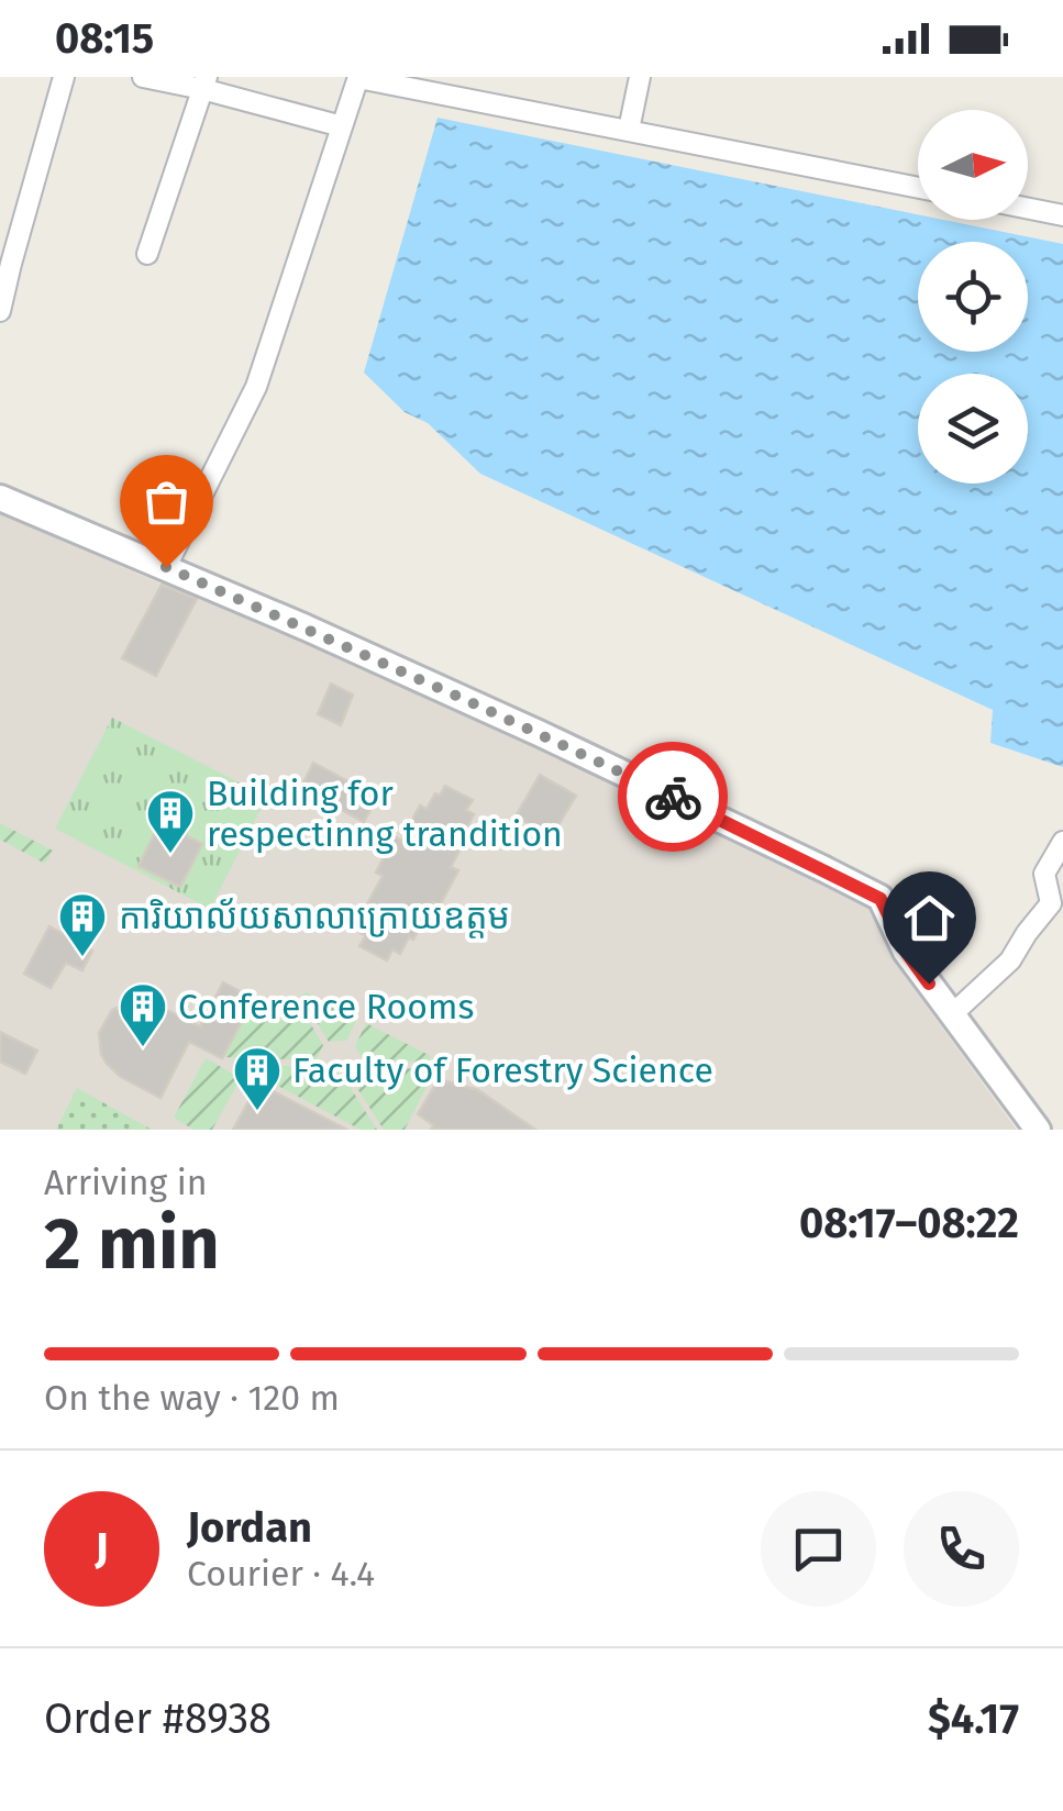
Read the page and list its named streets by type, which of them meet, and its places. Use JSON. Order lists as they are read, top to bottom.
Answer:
{
  "places": {
    "building": [
      "Building for respectinng trandition",
      "ការិយាល័យសាលាក្រោយឧត្តម",
      "Conference Rooms",
      "Faculty of Forestry Science"
    ]
  },
  "north": "right",
  "page": {
    "status": "08:15",
    "heading": ["2 min", "Arriving in", "08:17–08:22"],
    "panel": [
      "Jordan",
      "Courier · 4.4",
      "Order #8938",
      "$4.17"
    ],
    "bar": "On the way · 120 m",
    "round": "J"
  }
}
